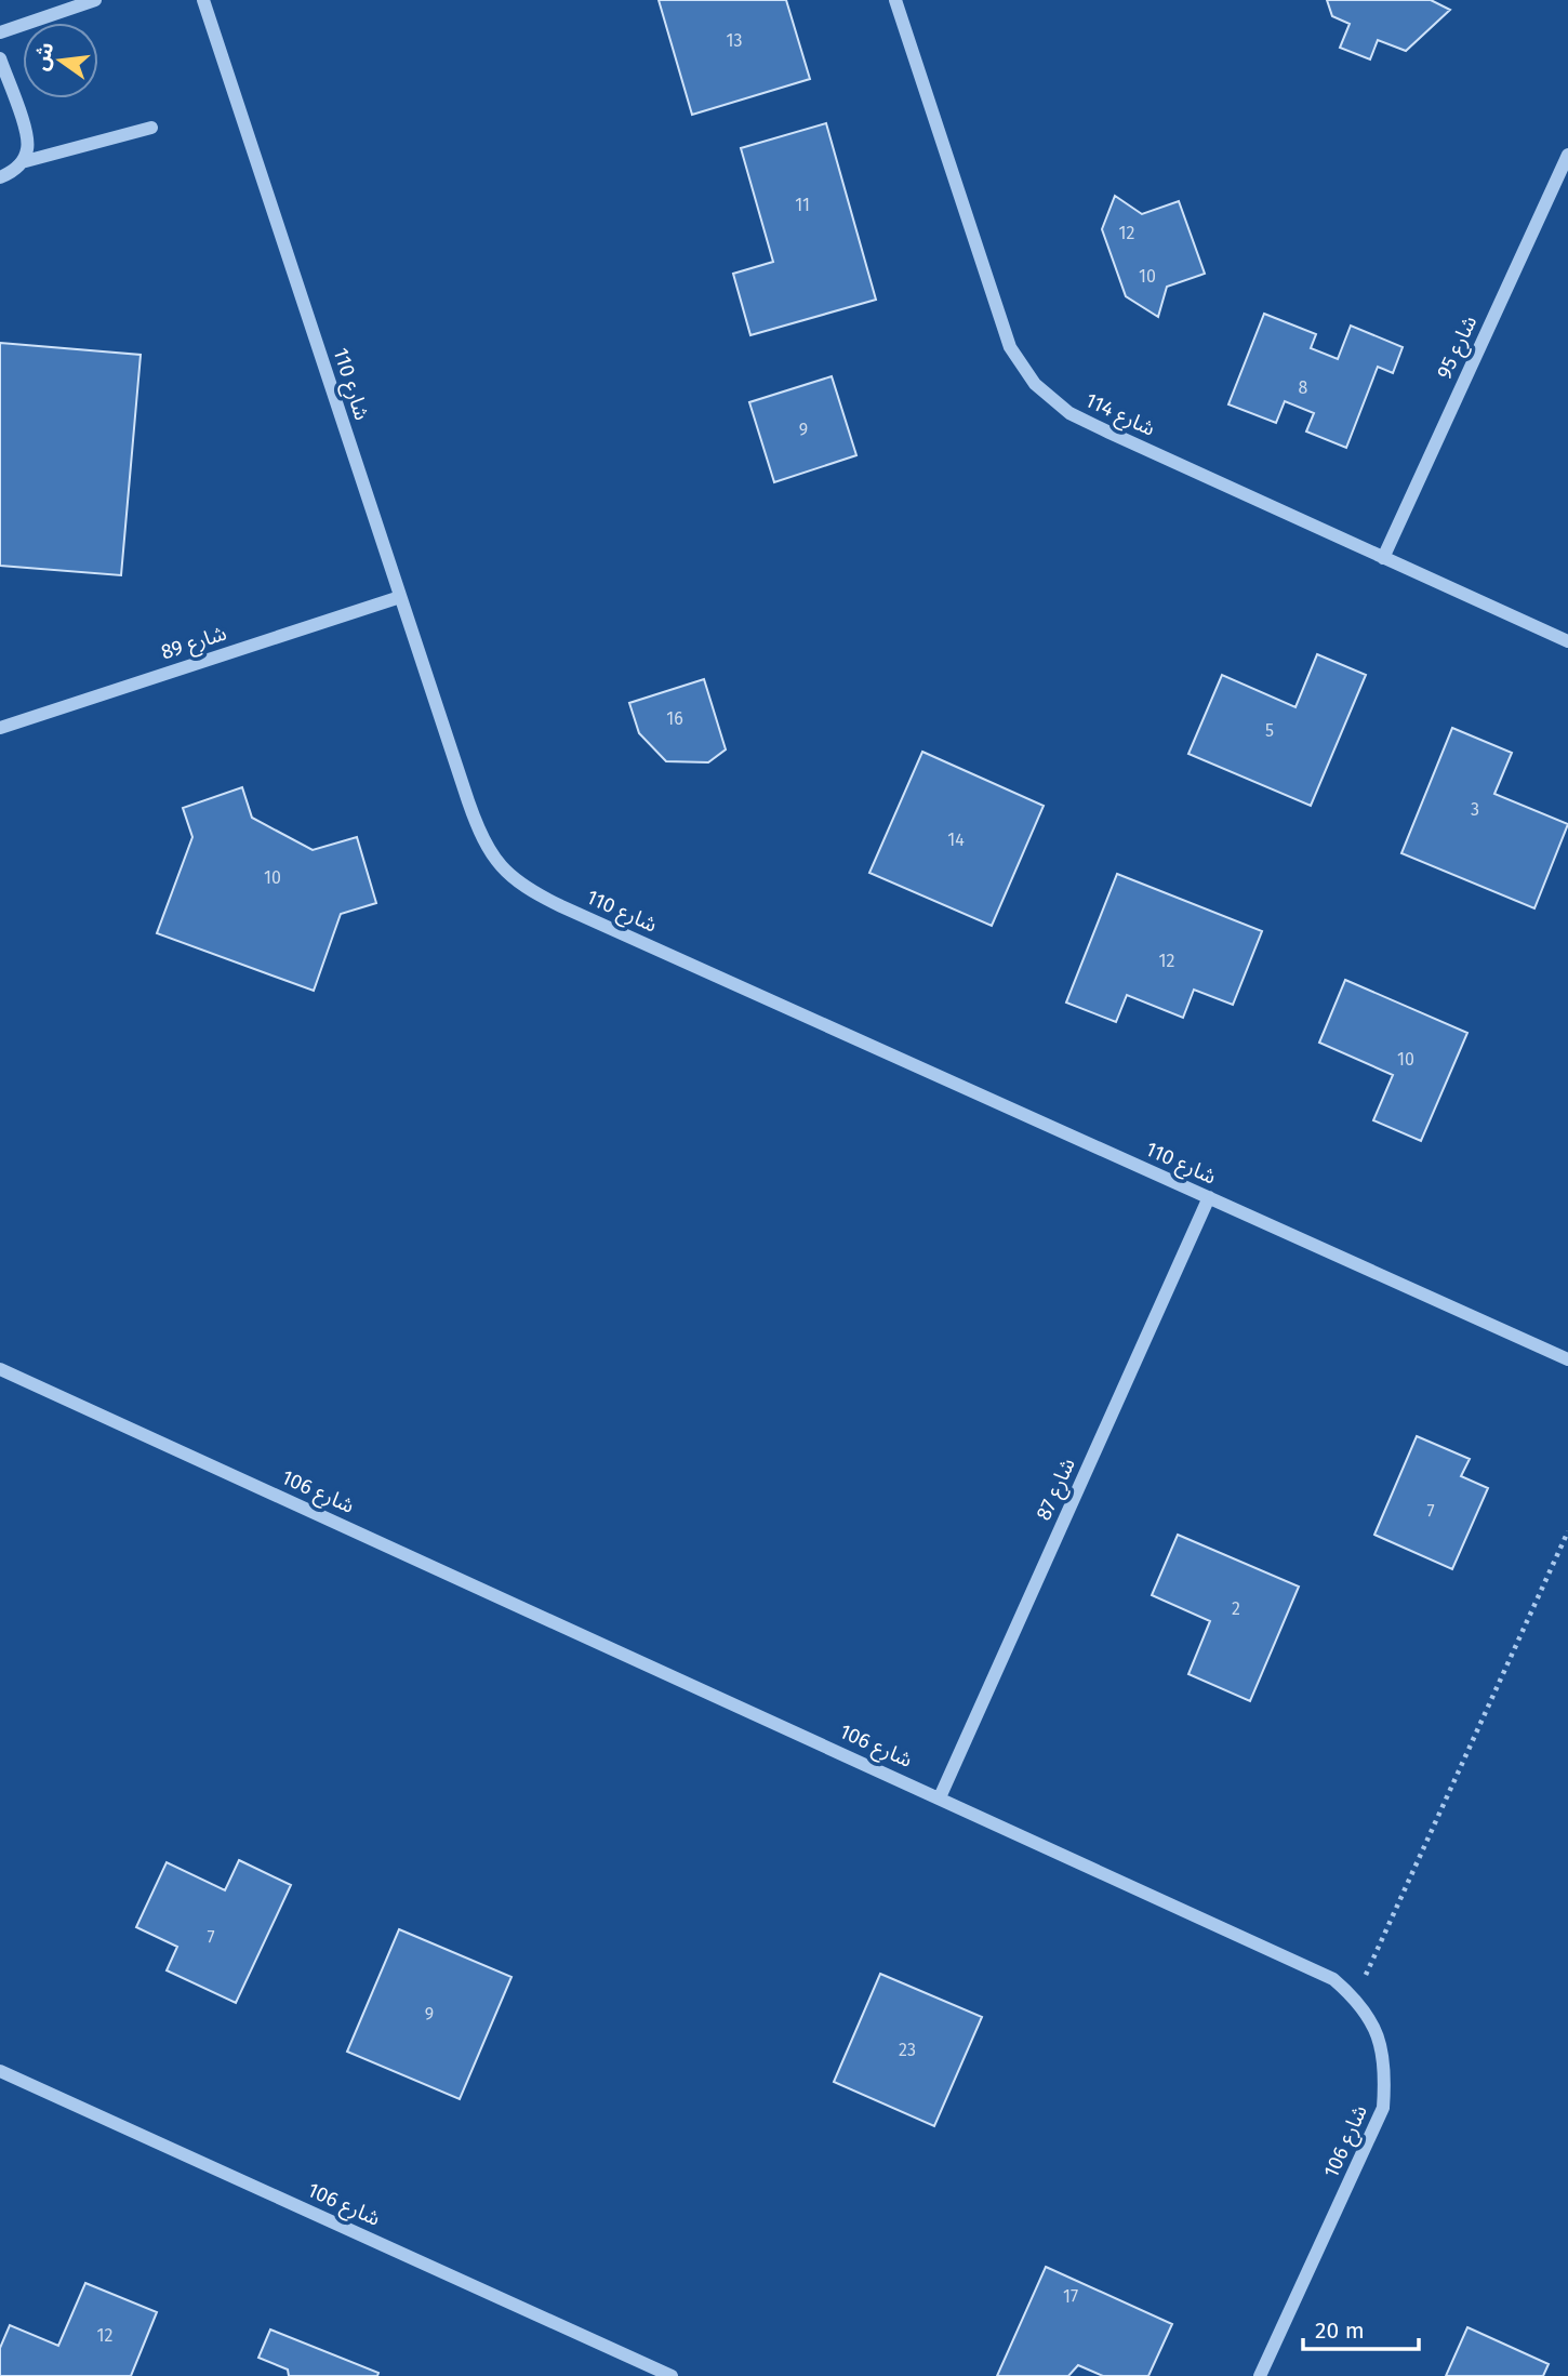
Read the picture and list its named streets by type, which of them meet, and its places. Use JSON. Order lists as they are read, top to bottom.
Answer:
{
  "streets": {
    "street": [
      "شارع 95",
      "شارع 110",
      "شارع 114",
      "شارع 89",
      "شارع 87",
      "شارع 106"
    ]
  },
  "crossings": [
    ["شارع 95", "شارع 114"],
    ["شارع 110", "شارع 89"],
    ["شارع 110", "شارع 87"],
    ["شارع 87", "شارع 106"]
  ],
  "house_numbers": [
    "13",
    "11",
    "12",
    "10",
    "8",
    "9",
    "16",
    "5",
    "3",
    "14",
    "10",
    "12",
    "10",
    "7",
    "2",
    "7",
    "9",
    "23",
    "17",
    "12"
  ],
  "scale_bar": "20 m",
  "north": "left"
}
